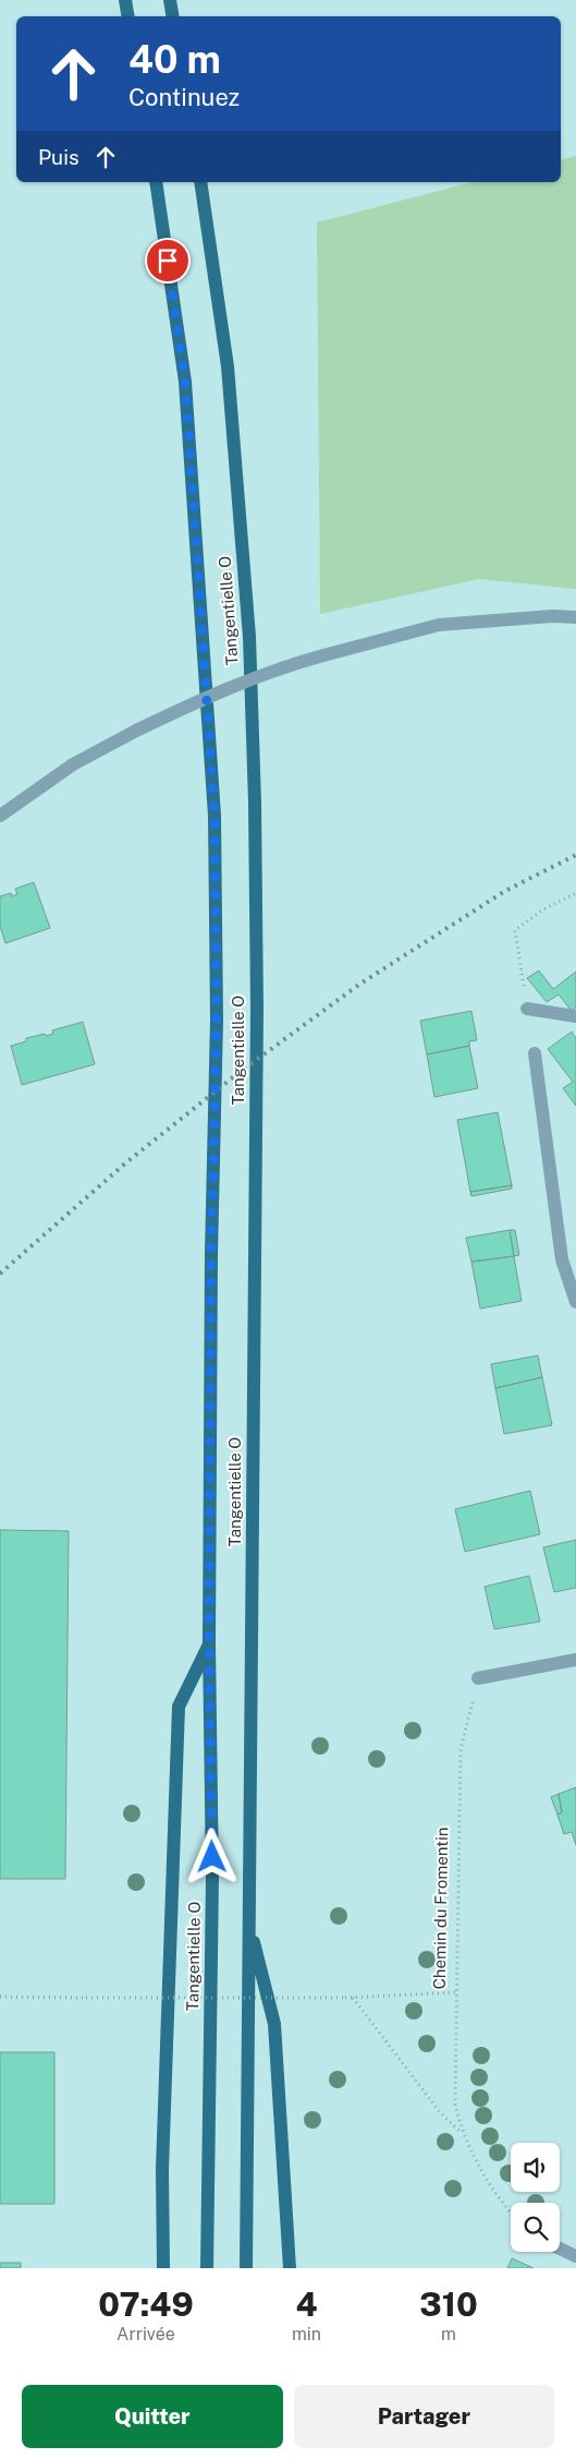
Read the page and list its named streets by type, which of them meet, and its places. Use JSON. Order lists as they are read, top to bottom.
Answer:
{
  "streets": {
    "main road": ["Tangentielle O"],
    "path": ["Chemin du Fromentin"]
  },
  "page": {
    "turn": ["40 m", "Continuez"],
    "then": "Puis",
    "eta": [
      "07:49",
      "Arrivée",
      "4",
      "min",
      "310",
      "m"
    ],
    "buttons": ["Quitter", "Partager"]
  }
}
